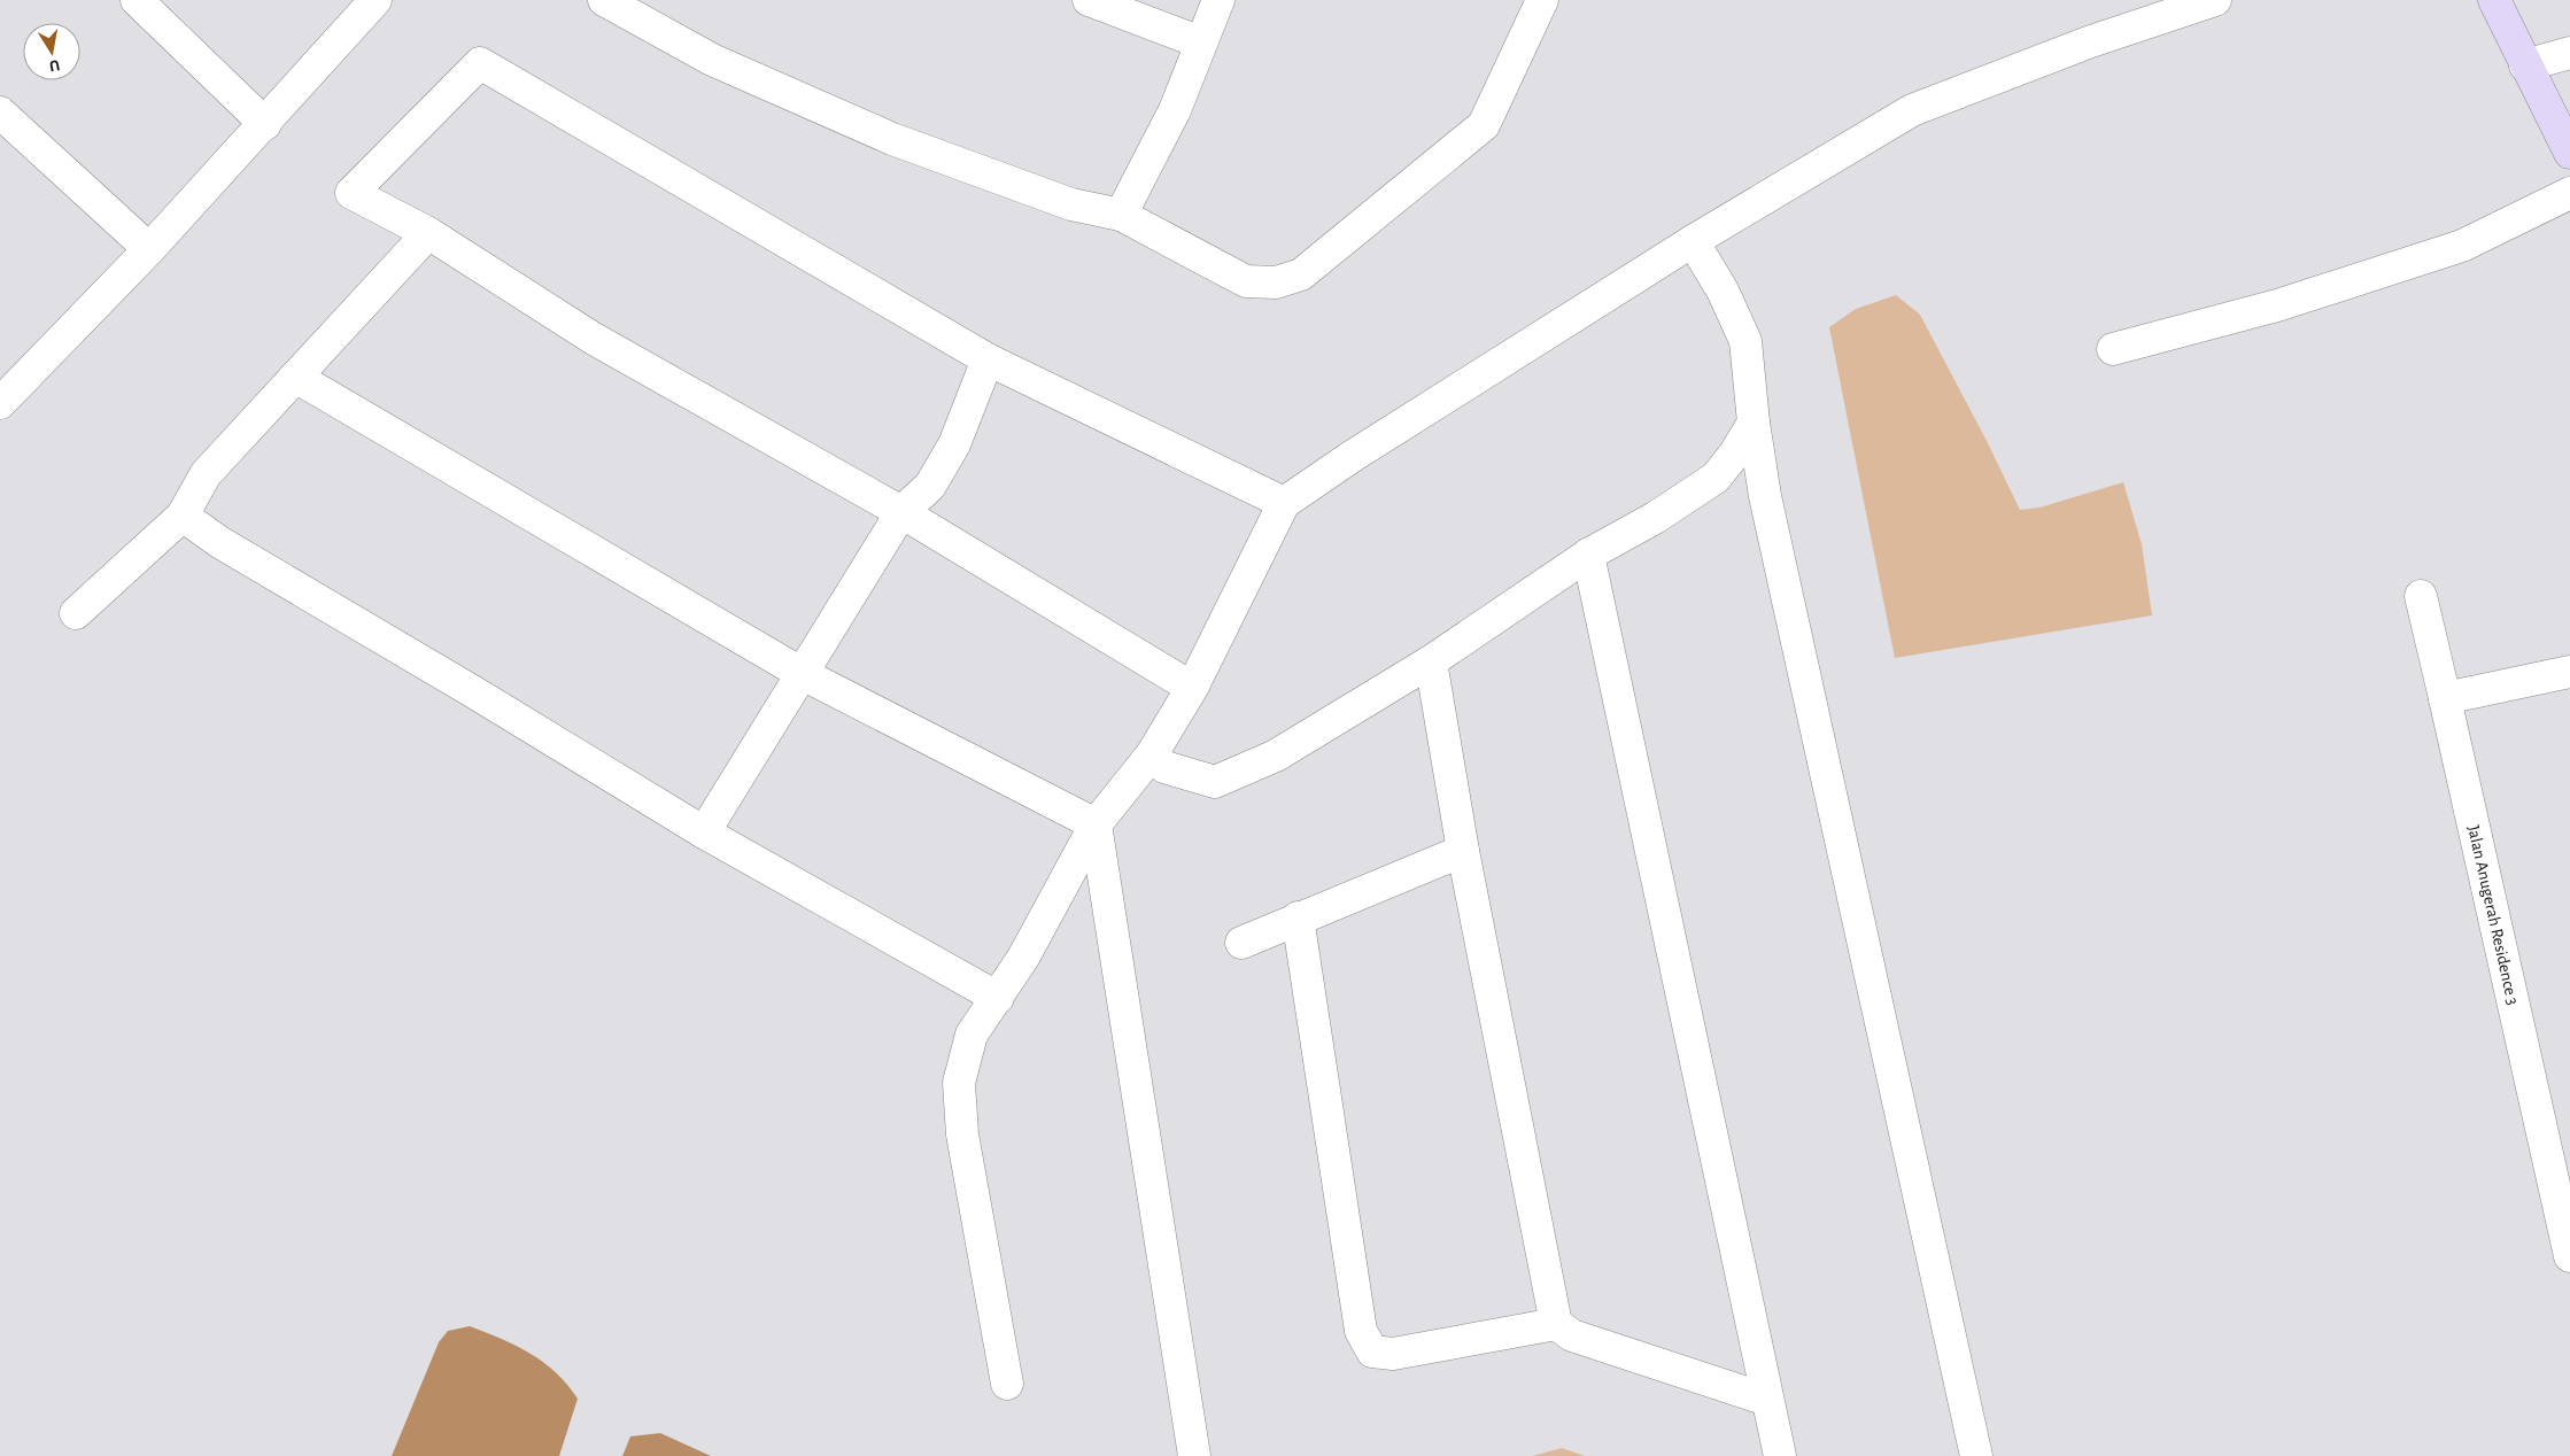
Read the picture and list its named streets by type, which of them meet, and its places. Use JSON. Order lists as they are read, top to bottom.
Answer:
{
  "streets": {
    "street": ["Jalan Anugerah Residence 3"]
  },
  "north": "bottom"
}
